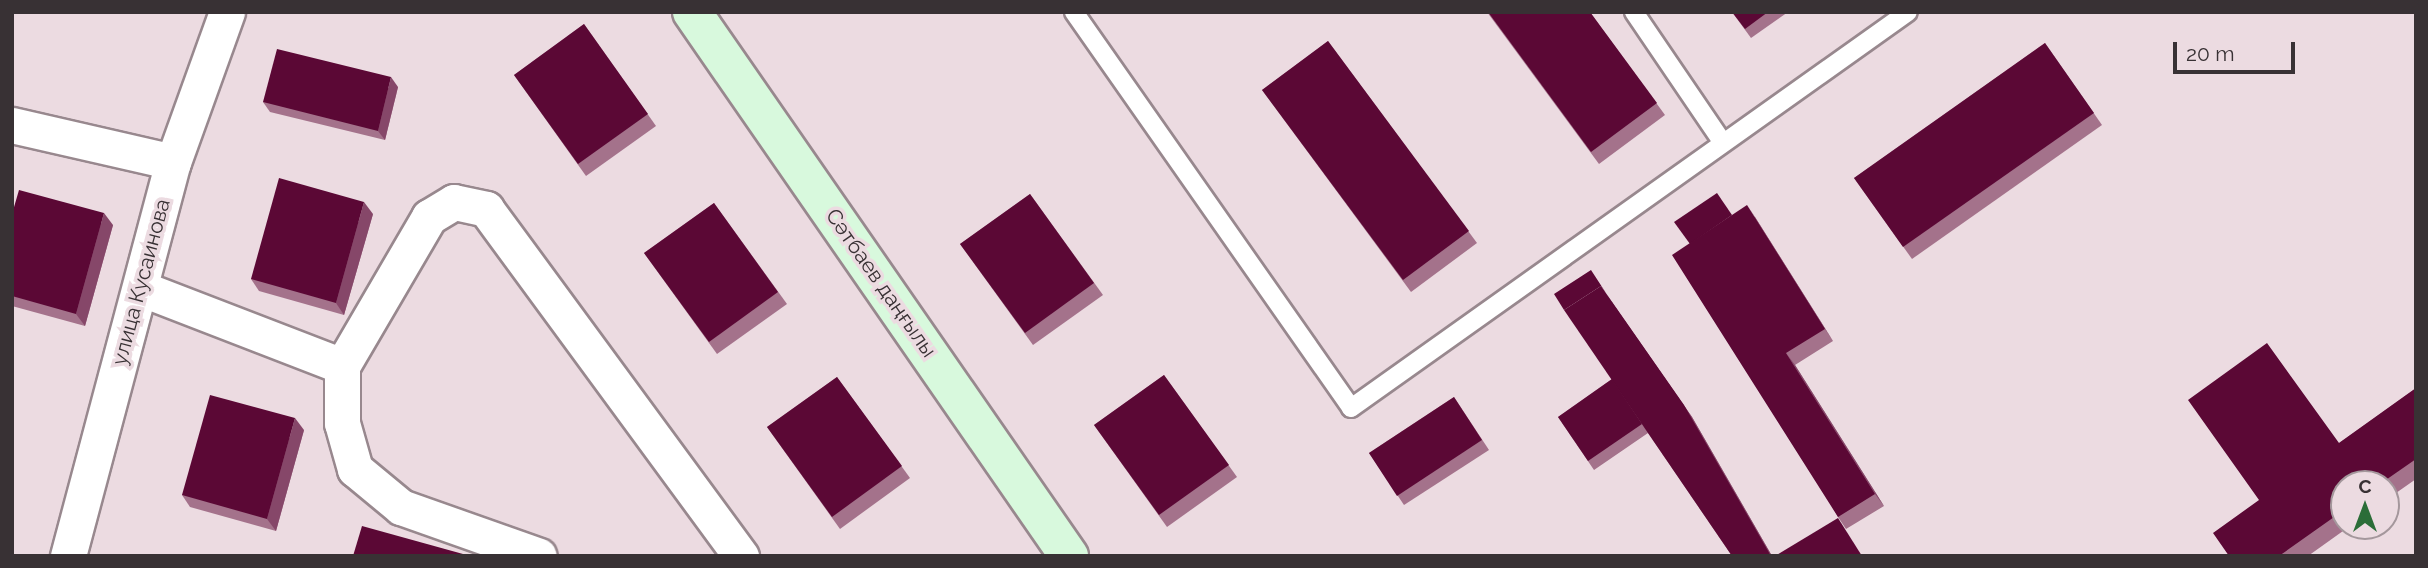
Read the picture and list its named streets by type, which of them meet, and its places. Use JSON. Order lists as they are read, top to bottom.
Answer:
{
  "streets": {
    "street": ["улица Кусаинова", "Сәтбаев даңғылы"]
  },
  "scale_bar": "20 m",
  "north": "top"
}
